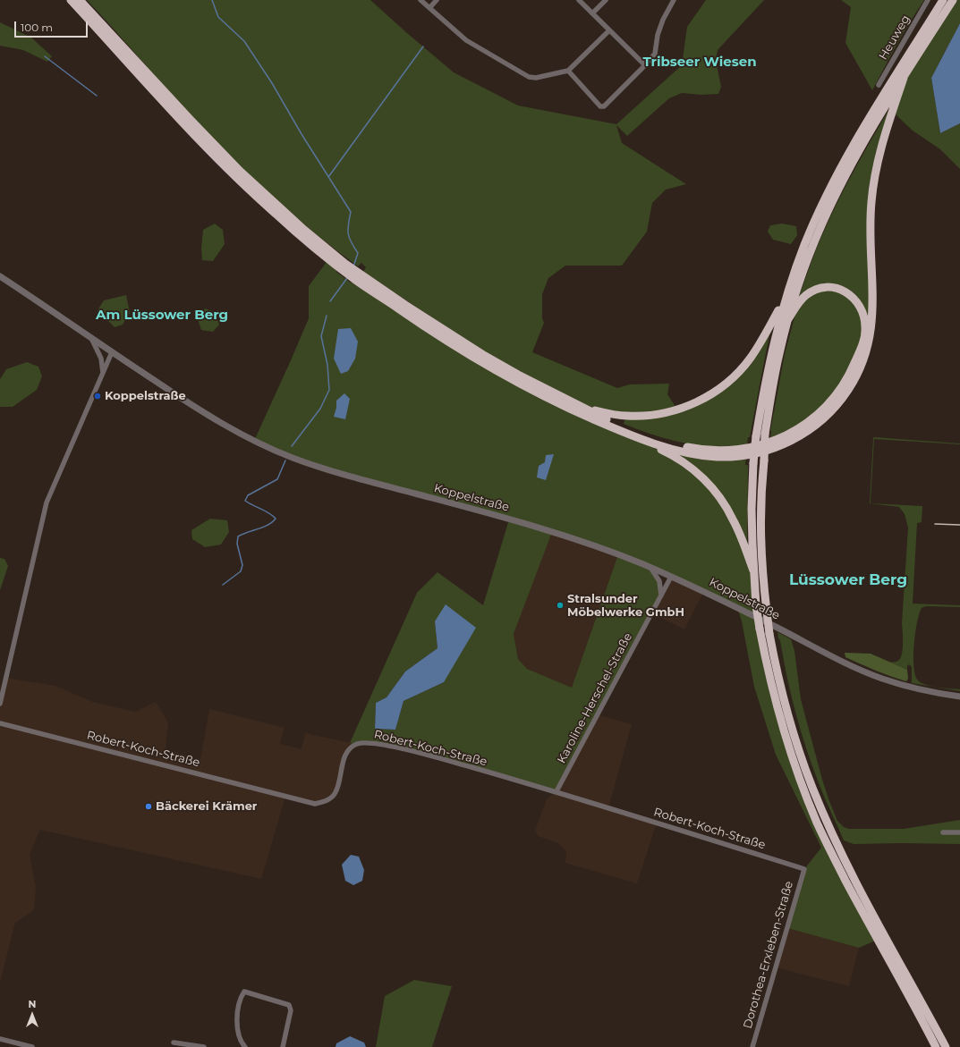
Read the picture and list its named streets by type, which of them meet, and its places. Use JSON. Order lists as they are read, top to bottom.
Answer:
{
  "streets": {
    "street": [
      "Heuweg",
      "Koppelstraße",
      "Karoline-Herschel-Straße",
      "Robert-Koch-Straße",
      "Dorothea-Erxleben-Straße"
    ]
  },
  "crossings": [
    ["Koppelstraße", "Karoline-Herschel-Straße"],
    ["Karoline-Herschel-Straße", "Robert-Koch-Straße"],
    ["Robert-Koch-Straße", "Dorothea-Erxleben-Straße"]
  ],
  "districts": ["Tribseer Wiesen", "Am Lüssower Berg", "Lüssower Berg"],
  "places": ["Koppelstraße", "Stralsunder Möbelwerke GmbH", "Bäckerei Krämer"],
  "scale_bar": "100 m",
  "north": "top"
}
